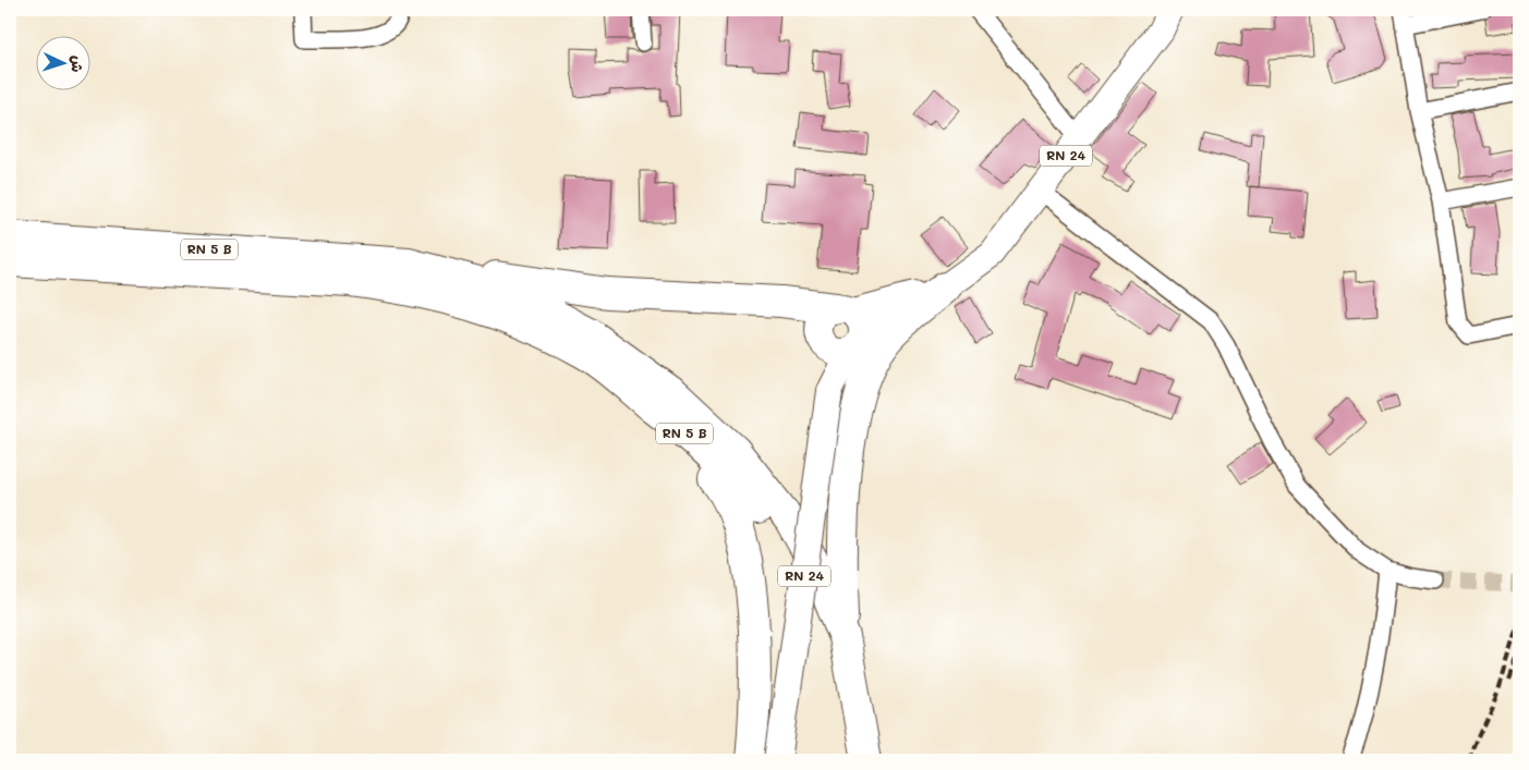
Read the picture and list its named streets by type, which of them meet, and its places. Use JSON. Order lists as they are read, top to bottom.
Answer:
{
  "streets": {
    "highway": ["RN 5 B"],
    "main road": ["RN 24"]
  },
  "north": "right"
}
